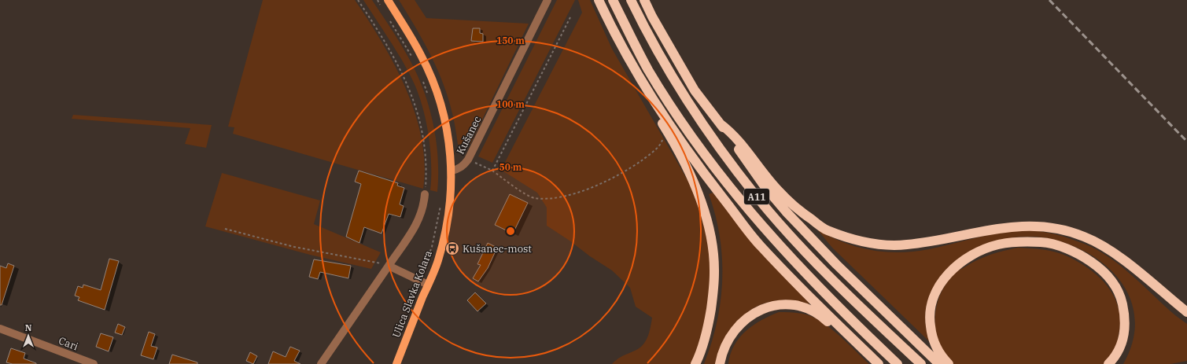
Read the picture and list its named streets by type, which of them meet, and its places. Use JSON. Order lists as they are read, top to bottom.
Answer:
{
  "streets": {
    "highway": ["A11"],
    "main road": ["Ulica Slavka Kolara"],
    "street": ["Kušanec", "Cari"]
  },
  "crossings": [
    ["Kušanec", "Ulica Slavka Kolara"]
  ],
  "places": {
    "bus stop": ["Kušanec-most"]
  },
  "north": "top",
  "rings": ["150 m", "100 m", "50 m"]
}
